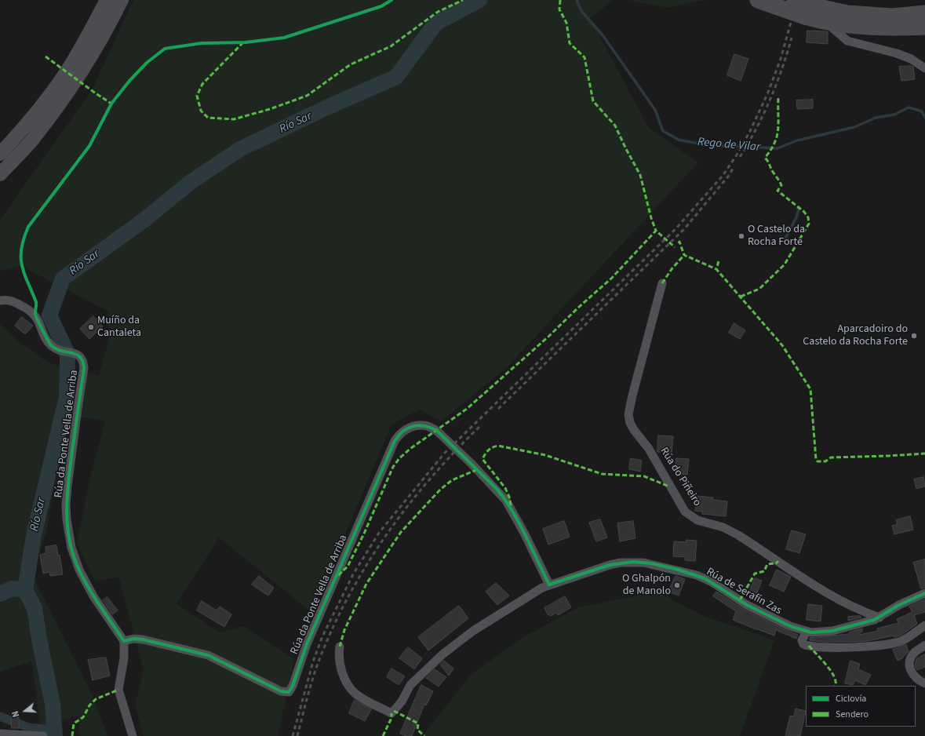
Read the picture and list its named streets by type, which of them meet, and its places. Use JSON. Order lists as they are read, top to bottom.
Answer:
{
  "streets": {
    "street": ["Rúa da Ponte Vella de Arriba", "Rúa do Piñeiro", "Rúa de Serafín Zas"]
  },
  "crossings": [
    ["Rúa da Ponte Vella de Arriba", "Rúa de Serafín Zas"],
    ["Rúa do Piñeiro", "Rúa de Serafín Zas"]
  ],
  "water": ["Río Sar", "Rego de Vilar"],
  "places": [
    "O Castelo da Rocha Forte",
    "Muíño da Cantaleta",
    "Aparcadoiro do Castelo da Rocha Forte",
    "O Ghalpón de Manolo"
  ],
  "legend": ["Ciclovía", "Sendero"],
  "north": "left"
}
